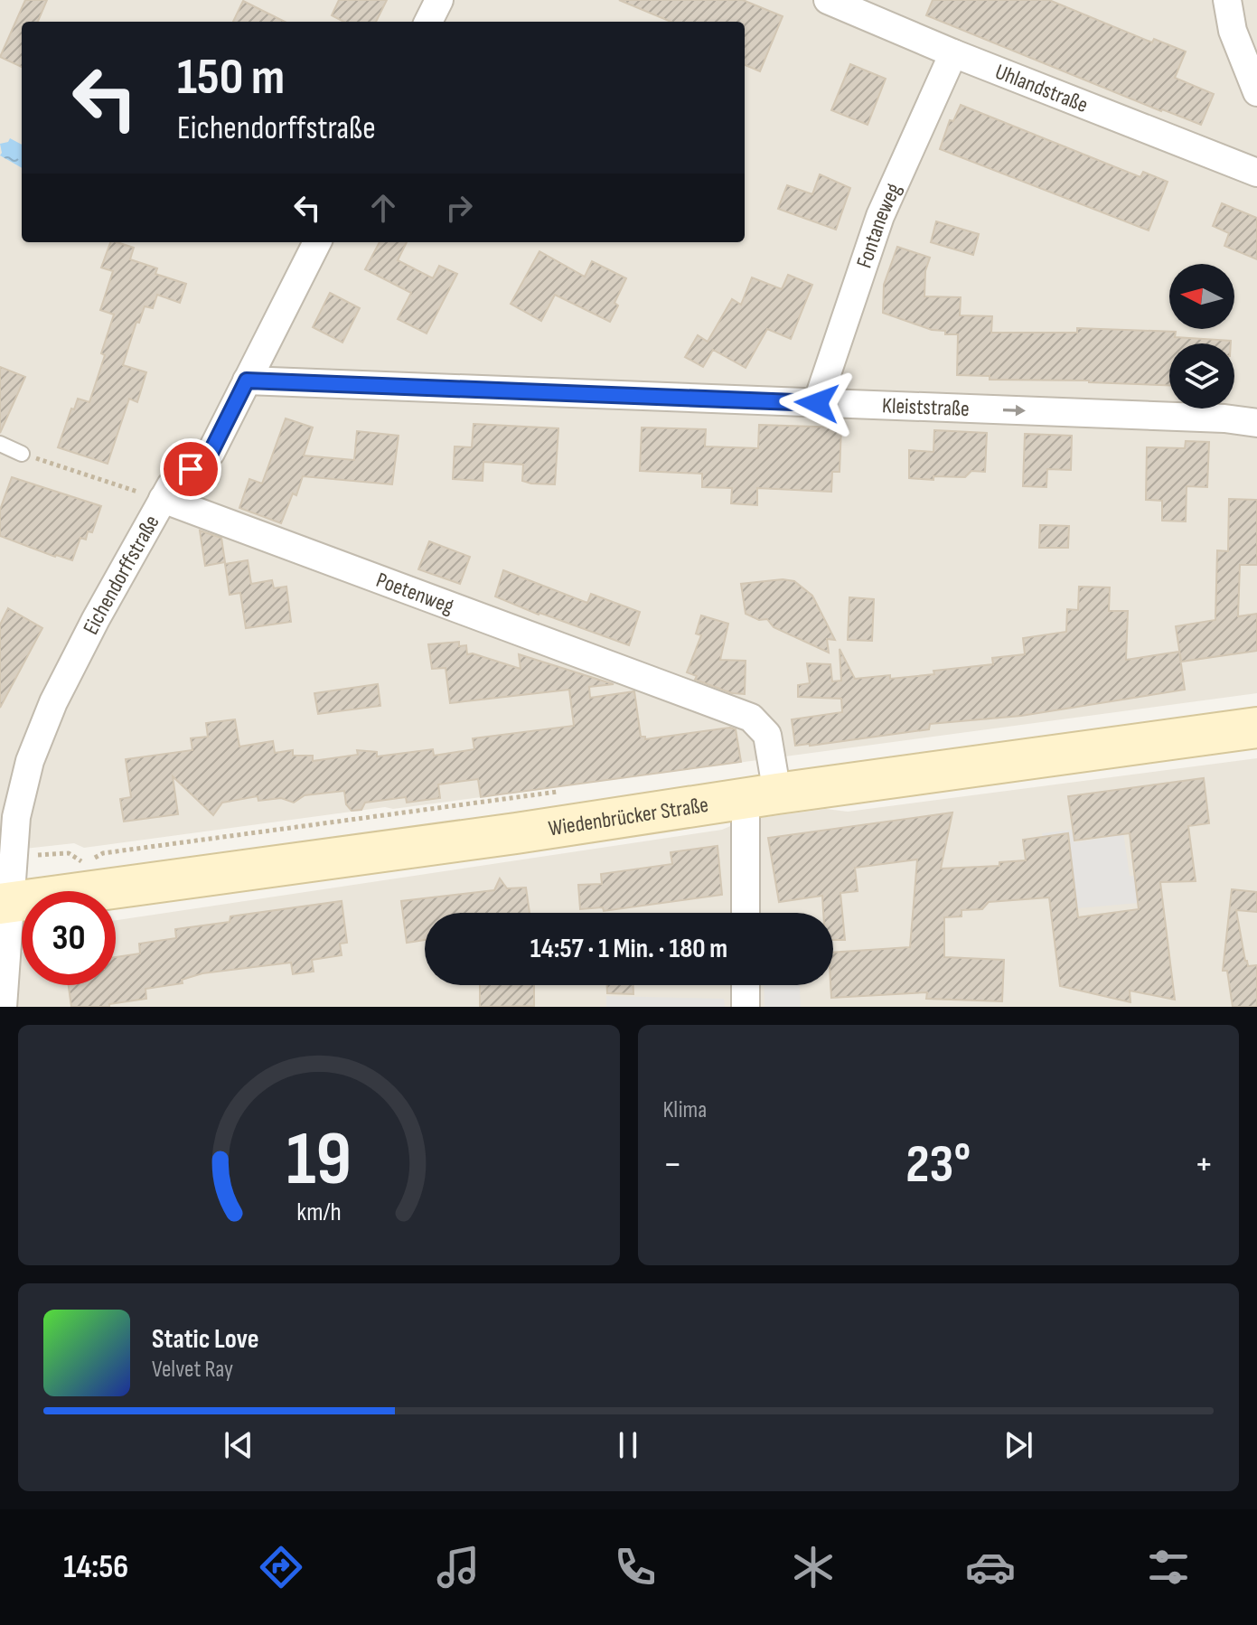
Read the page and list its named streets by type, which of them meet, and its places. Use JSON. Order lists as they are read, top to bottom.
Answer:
{
  "streets": {
    "street": [
      "Uhlandstraße",
      "Fontaneweg",
      "Kleiststraße",
      "Eichendorffstraße",
      "Poetenweg",
      "Wiedenbrücker Straße"
    ]
  },
  "crossings": [
    ["Uhlandstraße", "Fontaneweg"],
    ["Fontaneweg", "Kleiststraße"],
    ["Kleiststraße", "Eichendorffstraße"],
    ["Eichendorffstraße", "Poetenweg"],
    ["Eichendorffstraße", "Wiedenbrücker Straße"],
    ["Poetenweg", "Wiedenbrücker Straße"]
  ],
  "one_way": ["Kleiststraße"],
  "north": "left",
  "page": {
    "turn": ["150 m", "Eichendorffstraße"],
    "limit": "30",
    "trip": "14:57 · 1 Min. · 180 m",
    "tile": "Klima",
    "heat": ["−", "23°", "+"],
    "song": ["Static Love", "Velvet Ray"],
    "tabs": "14:56",
    "gauge": ["19", "km/h"]
  }
}
